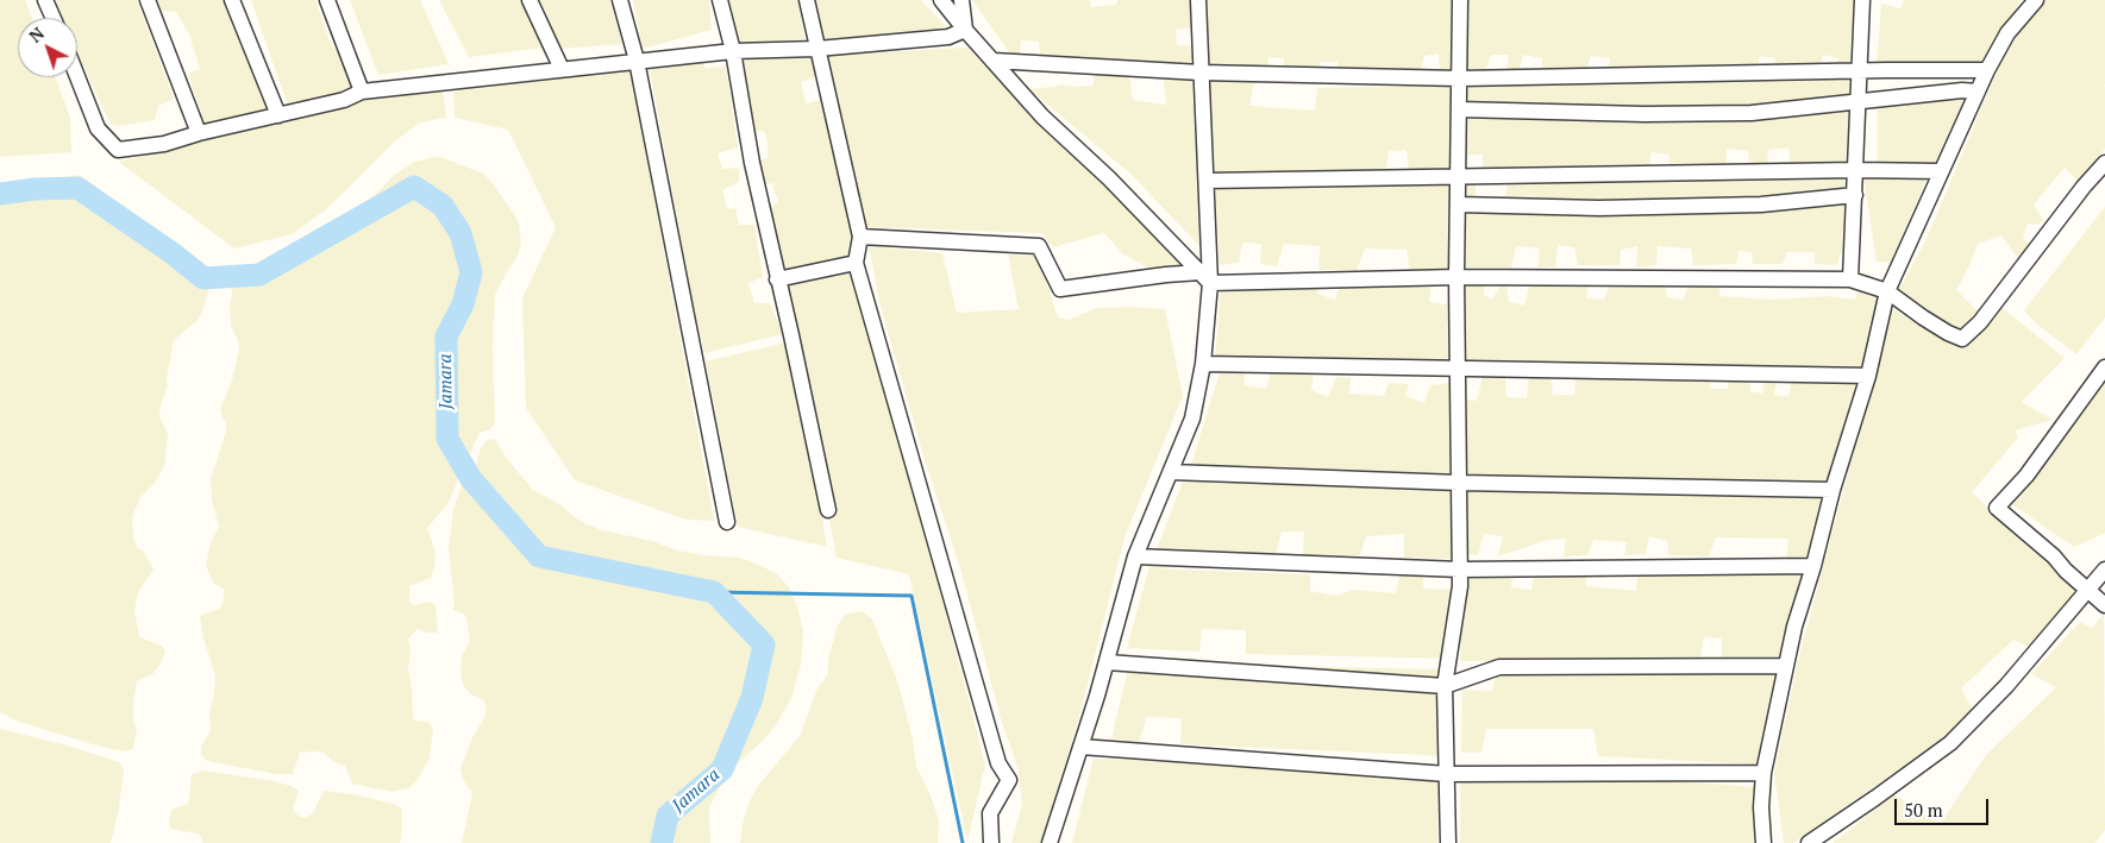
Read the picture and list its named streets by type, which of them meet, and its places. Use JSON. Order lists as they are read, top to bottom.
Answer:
{
  "water": ["Jamara"],
  "scale_bar": "50 m",
  "north": "top left"
}
